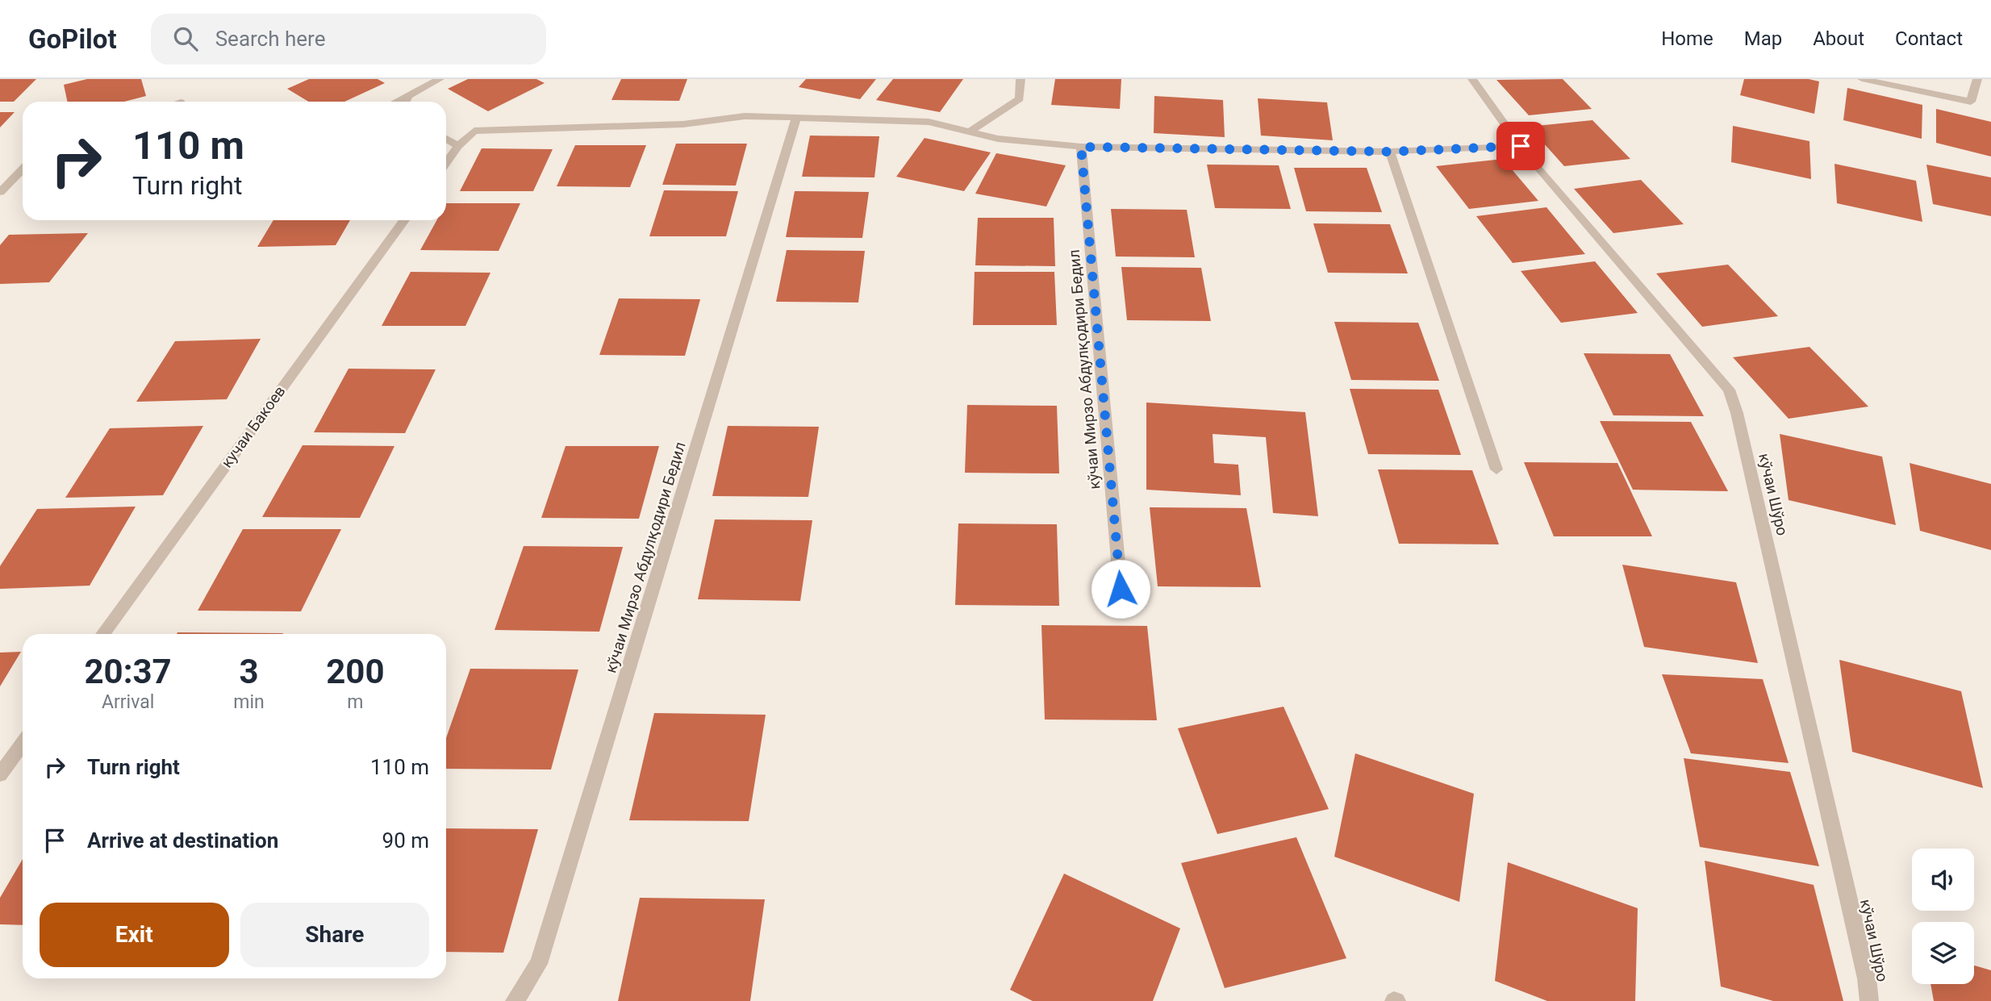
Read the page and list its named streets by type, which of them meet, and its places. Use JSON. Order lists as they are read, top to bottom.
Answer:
{
  "streets": {
    "street": ["кўчаи Мирзо Абдулқодири Бедил", "кучаи Бакоев", "кўчаи Шўро"]
  },
  "page": {
    "header": "GoPilot",
    "search": "Search here",
    "nav": [
      "Home",
      "Map",
      "About",
      "Contact"
    ],
    "turn": ["110 m", "Turn right"],
    "eta": [
      "20:37",
      "Arrival",
      "3",
      "min",
      "200",
      "m"
    ],
    "list": [
      {
        "name": "Turn right",
        "value": "110 m"
      },
      {
        "name": "Arrive at destination",
        "value": "90 m"
      }
    ],
    "buttons": ["Exit", "Share"]
  }
}
